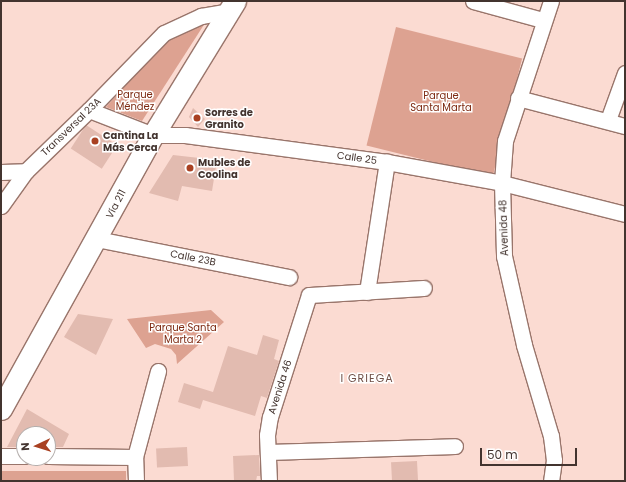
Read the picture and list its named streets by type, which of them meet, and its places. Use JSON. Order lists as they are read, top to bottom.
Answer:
{
  "streets": {
    "main road": ["Vía 211"],
    "street": [
      "Transversal 23A",
      "Calle 25",
      "Avenida 48",
      "Calle 23B",
      "Avenida 46"
    ]
  },
  "crossings": [
    ["Transversal 23A", "Calle 25"],
    ["Transversal 23A", "Vía 211"],
    ["Calle 25", "Vía 211"],
    ["Calle 25", "Avenida 48"],
    ["Vía 211", "Calle 23B"]
  ],
  "districts": ["I GRIEGA"],
  "parks": ["Parque Méndez", "Parque Santa Marta", "Parque Santa Marta 2"],
  "places": ["Sorres de Granito", "Cantina La Más Cerca", "Mubles de Coolina"],
  "scale_bar": "50 m",
  "north": "left"
}
